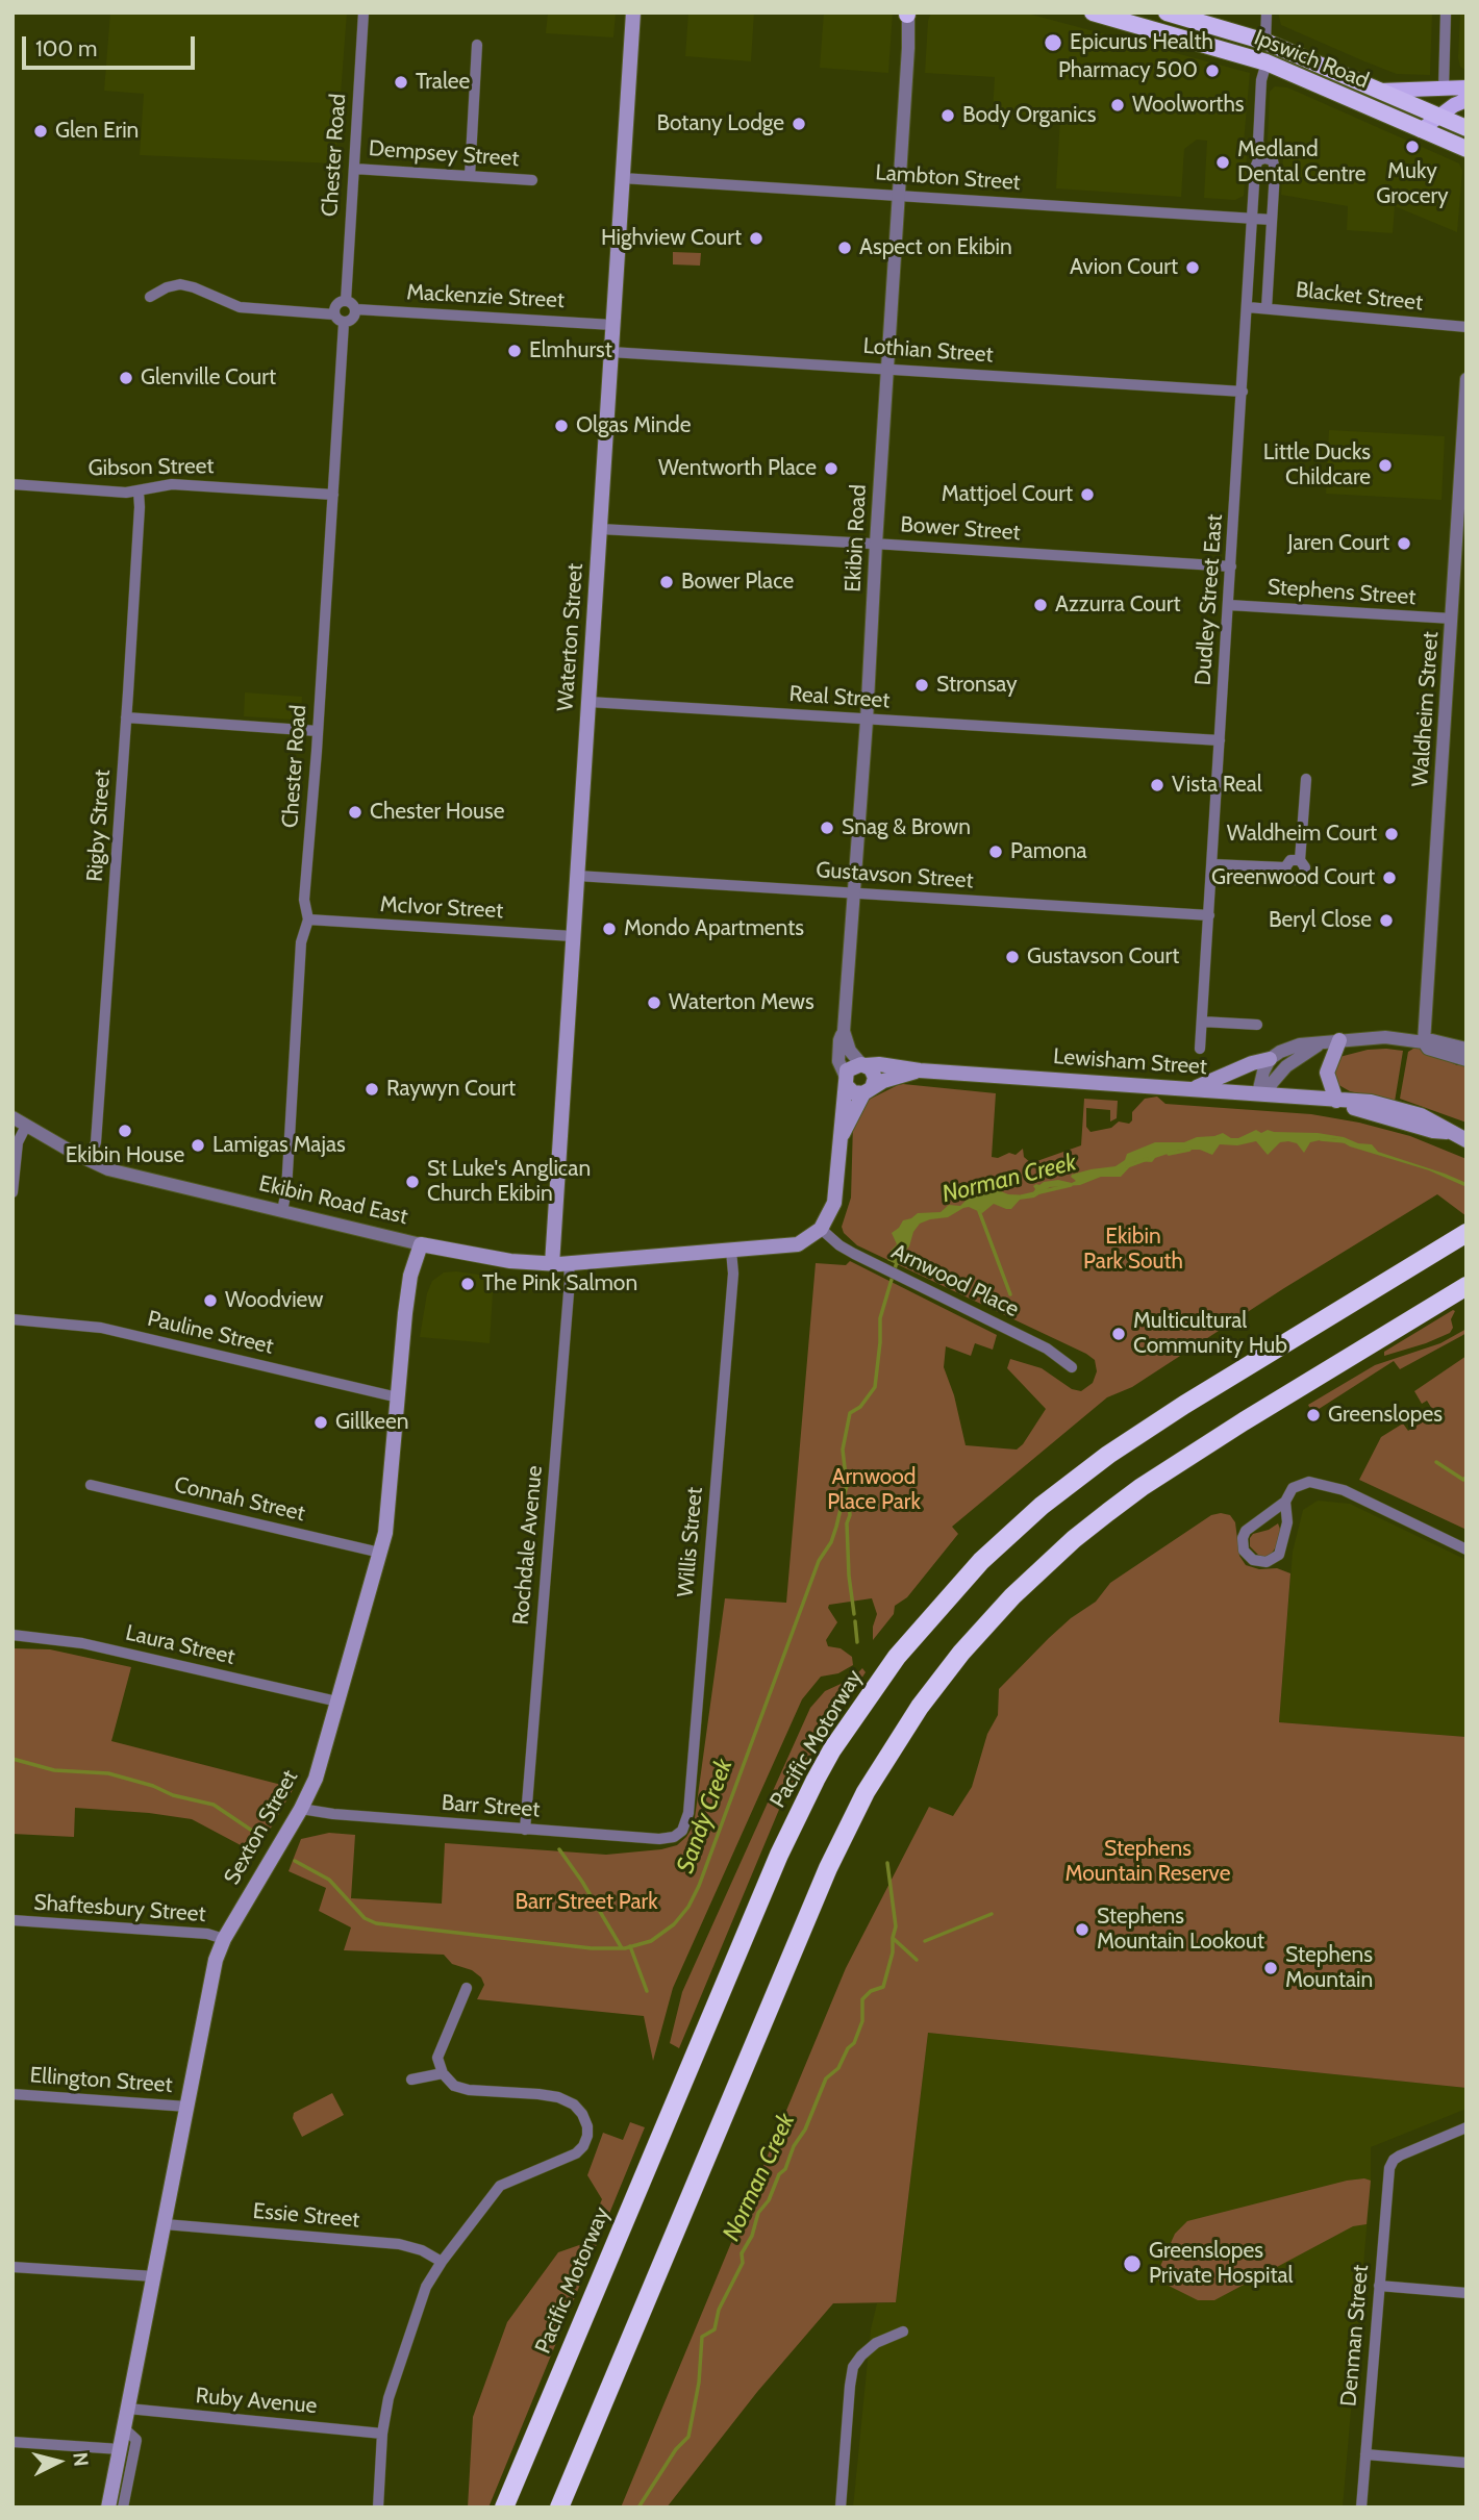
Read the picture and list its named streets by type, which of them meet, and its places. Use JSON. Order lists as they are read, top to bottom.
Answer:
{
  "streets": {
    "highway": ["Ipswich Road", "Pacific Motorway"],
    "main road": [
      "Waterton Street",
      "Lewisham Street",
      "Ekibin Road East",
      "Sexton Street"
    ],
    "street": [
      "Dempsey Street",
      "Chester Road",
      "Lambton Street",
      "Mackenzie Street",
      "Blacket Street",
      "Lothian Street",
      "Gibson Street",
      "Bower Street",
      "Ekibin Road",
      "Stephens Street",
      "Dudley Street East",
      "Real Street",
      "Waldheim Street",
      "Rigby Street",
      "Gustavson Street",
      "McIvor Street",
      "Arnwood Place",
      "Pauline Street",
      "Connah Street",
      "Willis Street",
      "Rochdale Avenue",
      "Laura Street",
      "Barr Street",
      "Shaftesbury Street",
      "Ellington Street",
      "Essie Street",
      "Denman Street",
      "Ruby Avenue"
    ]
  },
  "crossings": [
    ["Ipswich Road", "Dudley Street East"],
    ["Dempsey Street", "Chester Road"],
    ["Chester Road", "Mackenzie Street"],
    ["Chester Road", "Gibson Street"],
    ["Chester Road", "McIvor Street"],
    ["Chester Road", "Ekibin Road East"],
    ["Lambton Street", "Ekibin Road"],
    ["Lambton Street", "Dudley Street East"],
    ["Lambton Street", "Waterton Street"],
    ["Mackenzie Street", "Waterton Street"],
    ["Blacket Street", "Dudley Street East"],
    ["Lothian Street", "Ekibin Road"],
    ["Lothian Street", "Dudley Street East"],
    ["Lothian Street", "Waterton Street"],
    ["Gibson Street", "Rigby Street"],
    ["Bower Street", "Ekibin Road"],
    ["Bower Street", "Dudley Street East"],
    ["Bower Street", "Waterton Street"],
    ["Ekibin Road", "Real Street"],
    ["Ekibin Road", "Gustavson Street"],
    ["Ekibin Road", "Lewisham Street"],
    ["Stephens Street", "Dudley Street East"],
    ["Stephens Street", "Waldheim Street"],
    ["Dudley Street East", "Real Street"],
    ["Dudley Street East", "Gustavson Street"],
    ["Waterton Street", "Real Street"],
    ["Waterton Street", "Gustavson Street"],
    ["Waterton Street", "McIvor Street"],
    ["Waterton Street", "Ekibin Road East"],
    ["Rigby Street", "Ekibin Road East"],
    ["Ekibin Road East", "Arnwood Place"],
    ["Ekibin Road East", "Willis Street"],
    ["Ekibin Road East", "Rochdale Avenue"],
    ["Ekibin Road East", "Sexton Street"],
    ["Pauline Street", "Sexton Street"],
    ["Connah Street", "Sexton Street"],
    ["Willis Street", "Barr Street"],
    ["Rochdale Avenue", "Barr Street"],
    ["Laura Street", "Sexton Street"],
    ["Barr Street", "Sexton Street"],
    ["Sexton Street", "Shaftesbury Street"],
    ["Sexton Street", "Ellington Street"],
    ["Sexton Street", "Essie Street"],
    ["Sexton Street", "Ruby Avenue"]
  ],
  "water": ["Norman Creek", "Sandy Creek"],
  "parks": [
    "Ekibin Park South",
    "Arnwood Place Park",
    "Stephens Mountain Reserve",
    "Barr Street Park"
  ],
  "places": [
    "Epicurus Health",
    "Pharmacy 500",
    "Tralee",
    "Woolworths",
    "Body Organics",
    "Botany Lodge",
    "Glen Erin",
    "Muky Grocery",
    "Medland Dental Centre",
    "Highview Court",
    "Aspect on Ekibin",
    "Avion Court",
    "Elmhurst",
    "Glenville Court",
    "Olgas Minde",
    "Little Ducks Childcare",
    "Wentworth Place",
    "Mattjoel Court",
    "Jaren Court",
    "Bower Place",
    "Azzurra Court",
    "Stronsay",
    "Vista Real",
    "Chester House",
    "Snag & Brown",
    "Waldheim Court",
    "Pamona",
    "Greenwood Court",
    "Beryl Close",
    "Mondo Apartments",
    "Gustavson Court",
    "Waterton Mews",
    "Raywyn Court",
    "Ekibin House",
    "Lamigas Majas",
    "St Luke's Anglican Church Ekibin",
    "The Pink Salmon",
    "Woodview",
    "Multicultural Community Hub",
    "Greenslopes",
    "Gillkeen",
    "Stephens Mountain Lookout",
    "Stephens Mountain",
    "Greenslopes Private Hospital"
  ],
  "scale_bar": "100 m",
  "north": "right"
}
